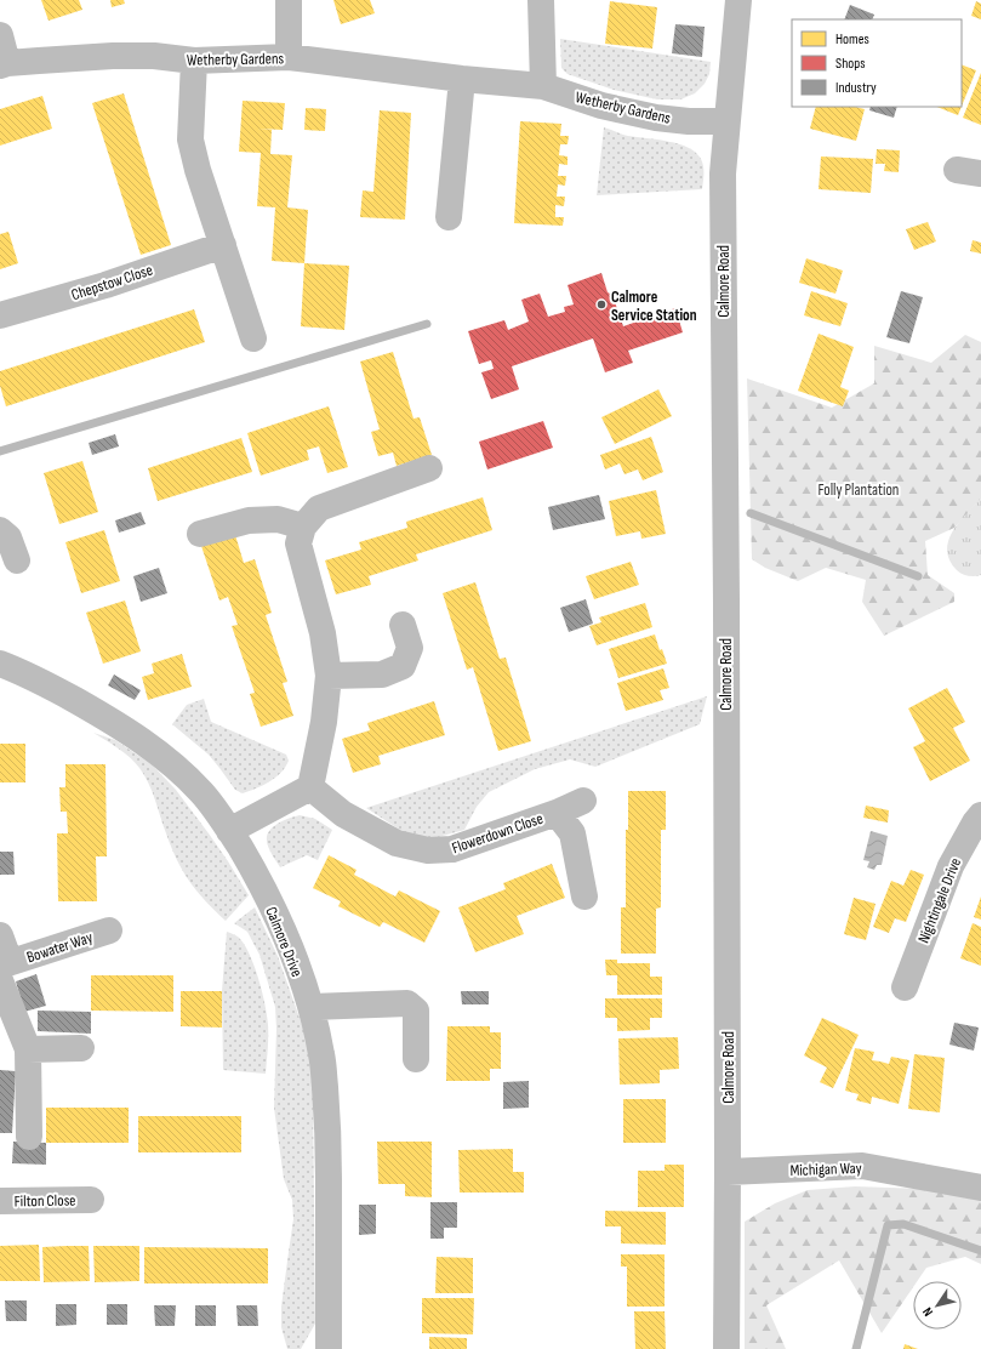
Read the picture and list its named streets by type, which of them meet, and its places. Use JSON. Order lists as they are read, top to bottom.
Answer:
{
  "streets": {
    "street": [
      "Wetherby Gardens",
      "Chepstow Close",
      "Calmore Road",
      "Flowerdown Close",
      "Nightingale Drive",
      "Calmore Drive",
      "Bowater Way",
      "Michigan Way",
      "Filton Close"
    ]
  },
  "crossings": [
    ["Wetherby Gardens", "Calmore Road"],
    ["Calmore Road", "Michigan Way"]
  ],
  "parks": ["Folly Plantation"],
  "places": ["Calmore Service Station"],
  "legend": ["Homes", "Shops", "Industry"],
  "north": "bottom left"
}
